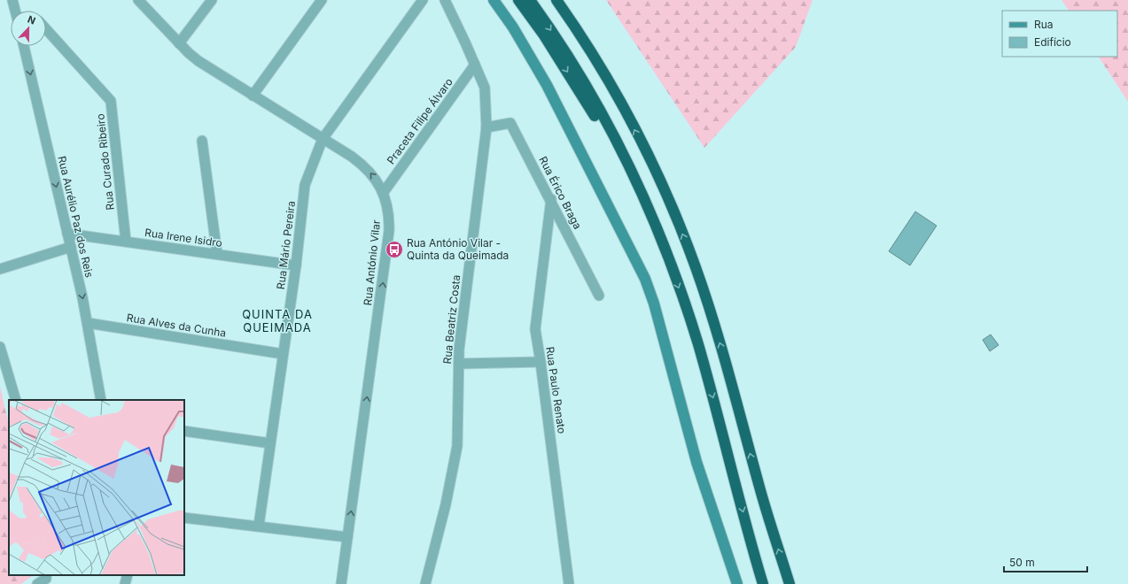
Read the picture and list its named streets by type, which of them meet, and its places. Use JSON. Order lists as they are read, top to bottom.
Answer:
{
  "streets": {
    "street": [
      "Praceta Filipe Álvaro",
      "Rua Curado Ribeiro",
      "Rua Érico Braga",
      "Rua Aurélio Paz dos Reis",
      "Rua Irene Isidro",
      "Rua Mário Pereira",
      "Rua António Vilar",
      "Rua Beatriz Costa",
      "Rua Alves da Cunha",
      "Rua Paulo Renato"
    ]
  },
  "crossings": [
    ["Praceta Filipe Álvaro", "Rua António Vilar"],
    ["Praceta Filipe Álvaro", "Rua Beatriz Costa"],
    ["Rua Curado Ribeiro", "Rua Irene Isidro"],
    ["Rua Érico Braga", "Rua Beatriz Costa"],
    ["Rua Érico Braga", "Rua Paulo Renato"],
    ["Rua Aurélio Paz dos Reis", "Rua Irene Isidro"],
    ["Rua Aurélio Paz dos Reis", "Rua Alves da Cunha"],
    ["Rua Irene Isidro", "Rua Mário Pereira"],
    ["Rua Mário Pereira", "Rua António Vilar"],
    ["Rua Mário Pereira", "Rua Alves da Cunha"]
  ],
  "one_way": ["Rua Aurélio Paz dos Reis", "Rua António Vilar"],
  "districts": ["QUINTA DA QUEIMADA"],
  "places": {
    "bus stop": ["Rua António Vilar - Quinta da Queimada"]
  },
  "legend": ["Rua", "Edifício"],
  "scale_bar": "50 m",
  "north": "top"
}
